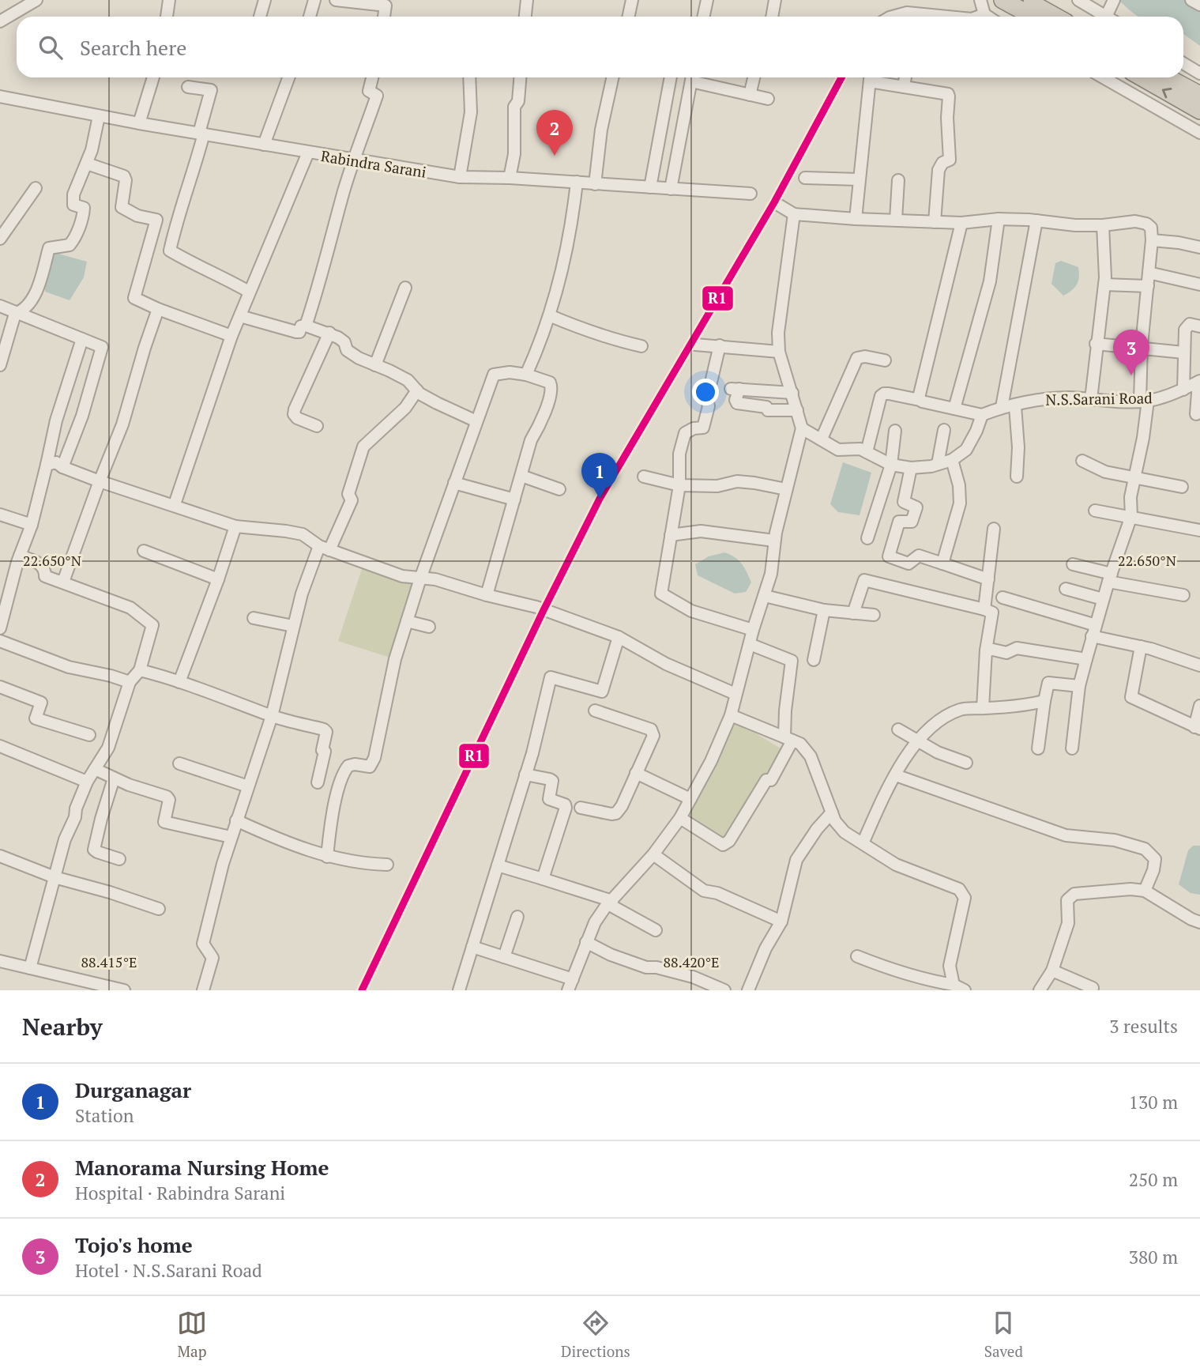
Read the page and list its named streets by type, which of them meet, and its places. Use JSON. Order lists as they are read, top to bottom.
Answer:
{
  "streets": {
    "street": ["Rabindra Sarani", "N.S.Sarani Road"]
  },
  "lines": ["transit line R1"],
  "page": {
    "search": "Search here",
    "pins": ["2", "3", "1"],
    "heading": ["Nearby", "3 results"],
    "list": [
      {
        "mark": "1",
        "name": "Durganagar",
        "note": "Station",
        "value": "130 m"
      },
      {
        "mark": "2",
        "name": "Manorama Nursing Home",
        "note": "Hospital · Rabindra Sarani",
        "value": "250 m"
      },
      {
        "mark": "3",
        "name": "Tojo's home",
        "note": "Hotel · N.S.Sarani Road",
        "value": "380 m"
      }
    ],
    "nav": ["Map", "Directions", "Saved"]
  },
  "coordinates": ["22.650°N", "88.415°E", "88.420°E"]
}
